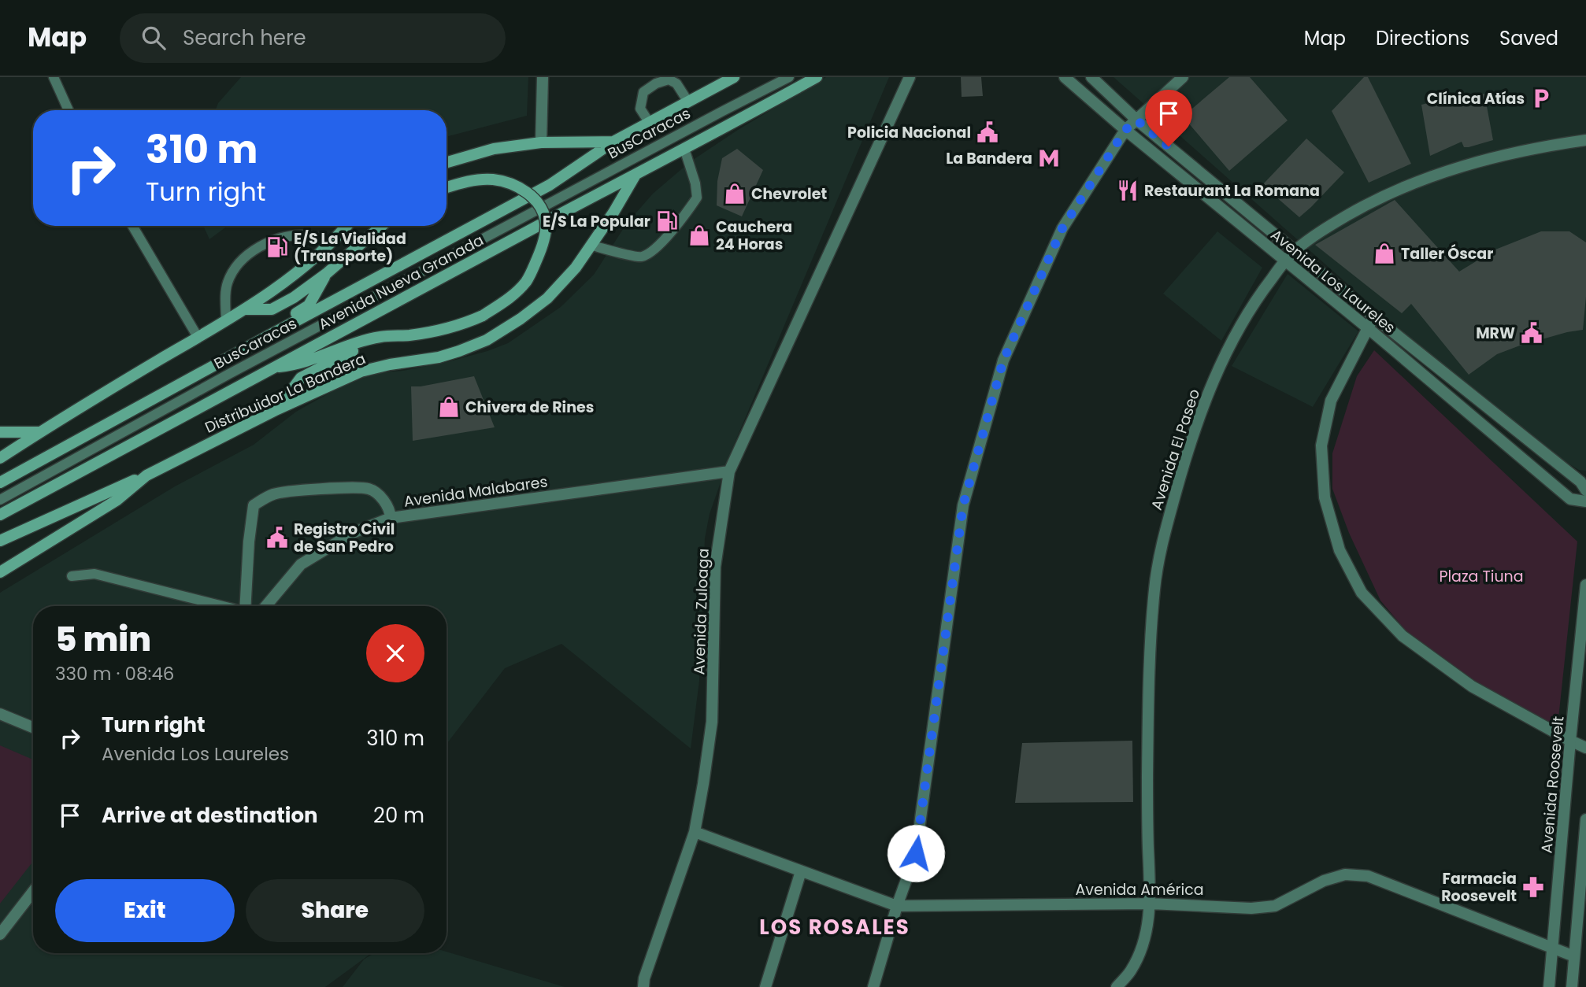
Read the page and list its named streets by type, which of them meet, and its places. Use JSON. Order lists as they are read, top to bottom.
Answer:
{
  "streets": {
    "main road": ["Avenida Nueva Granada", "Distribuidor La Bandera"],
    "street": [
      "Avenida Los Laureles",
      "Avenida El Paseo",
      "Avenida Malabares",
      "Avenida Zuloaga",
      "Avenida Roosevelt",
      "Avenida América"
    ],
    "lane": ["BusCaracas"]
  },
  "crossings": [
    ["Avenida Los Laureles", "Avenida El Paseo"],
    ["Avenida Nueva Granada", "Distribuidor La Bandera"],
    ["Avenida El Paseo", "Avenida América"],
    ["Avenida Malabares", "Avenida Zuloaga"],
    ["Avenida Zuloaga", "Avenida América"],
    ["Avenida Roosevelt", "Avenida América"]
  ],
  "districts": ["LOS ROSALES"],
  "parks": ["Plaza Tiuna"],
  "places": {
    "parking": ["Clínica Atías"],
    "public building": ["Policia Nacional", "MRW", "Registro Civil de San Pedro"],
    "metro station": ["La Bandera"],
    "restaurant": ["Restaurant La Romana"],
    "shop": [
      "Chevrolet",
      "Cauchera 24 Horas",
      "Taller Óscar",
      "Chivera de Rines"
    ],
    "fuel station": ["E/S La Popular", "E/S La Vialidad (Transporte)"],
    "pharmacy": ["Farmacia Roosevelt"]
  },
  "page": {
    "header": "Map",
    "search": "Search here",
    "nav": ["Map", "Directions", "Saved"],
    "turn": ["310 m", "Turn right"],
    "heading": ["5 min", "330 m · 08:46"],
    "list": [
      {
        "name": "Turn right",
        "note": "Avenida Los Laureles",
        "value": "310 m"
      },
      {
        "name": "Arrive at destination",
        "value": "20 m"
      }
    ],
    "buttons": ["Exit", "Share"]
  }
}
